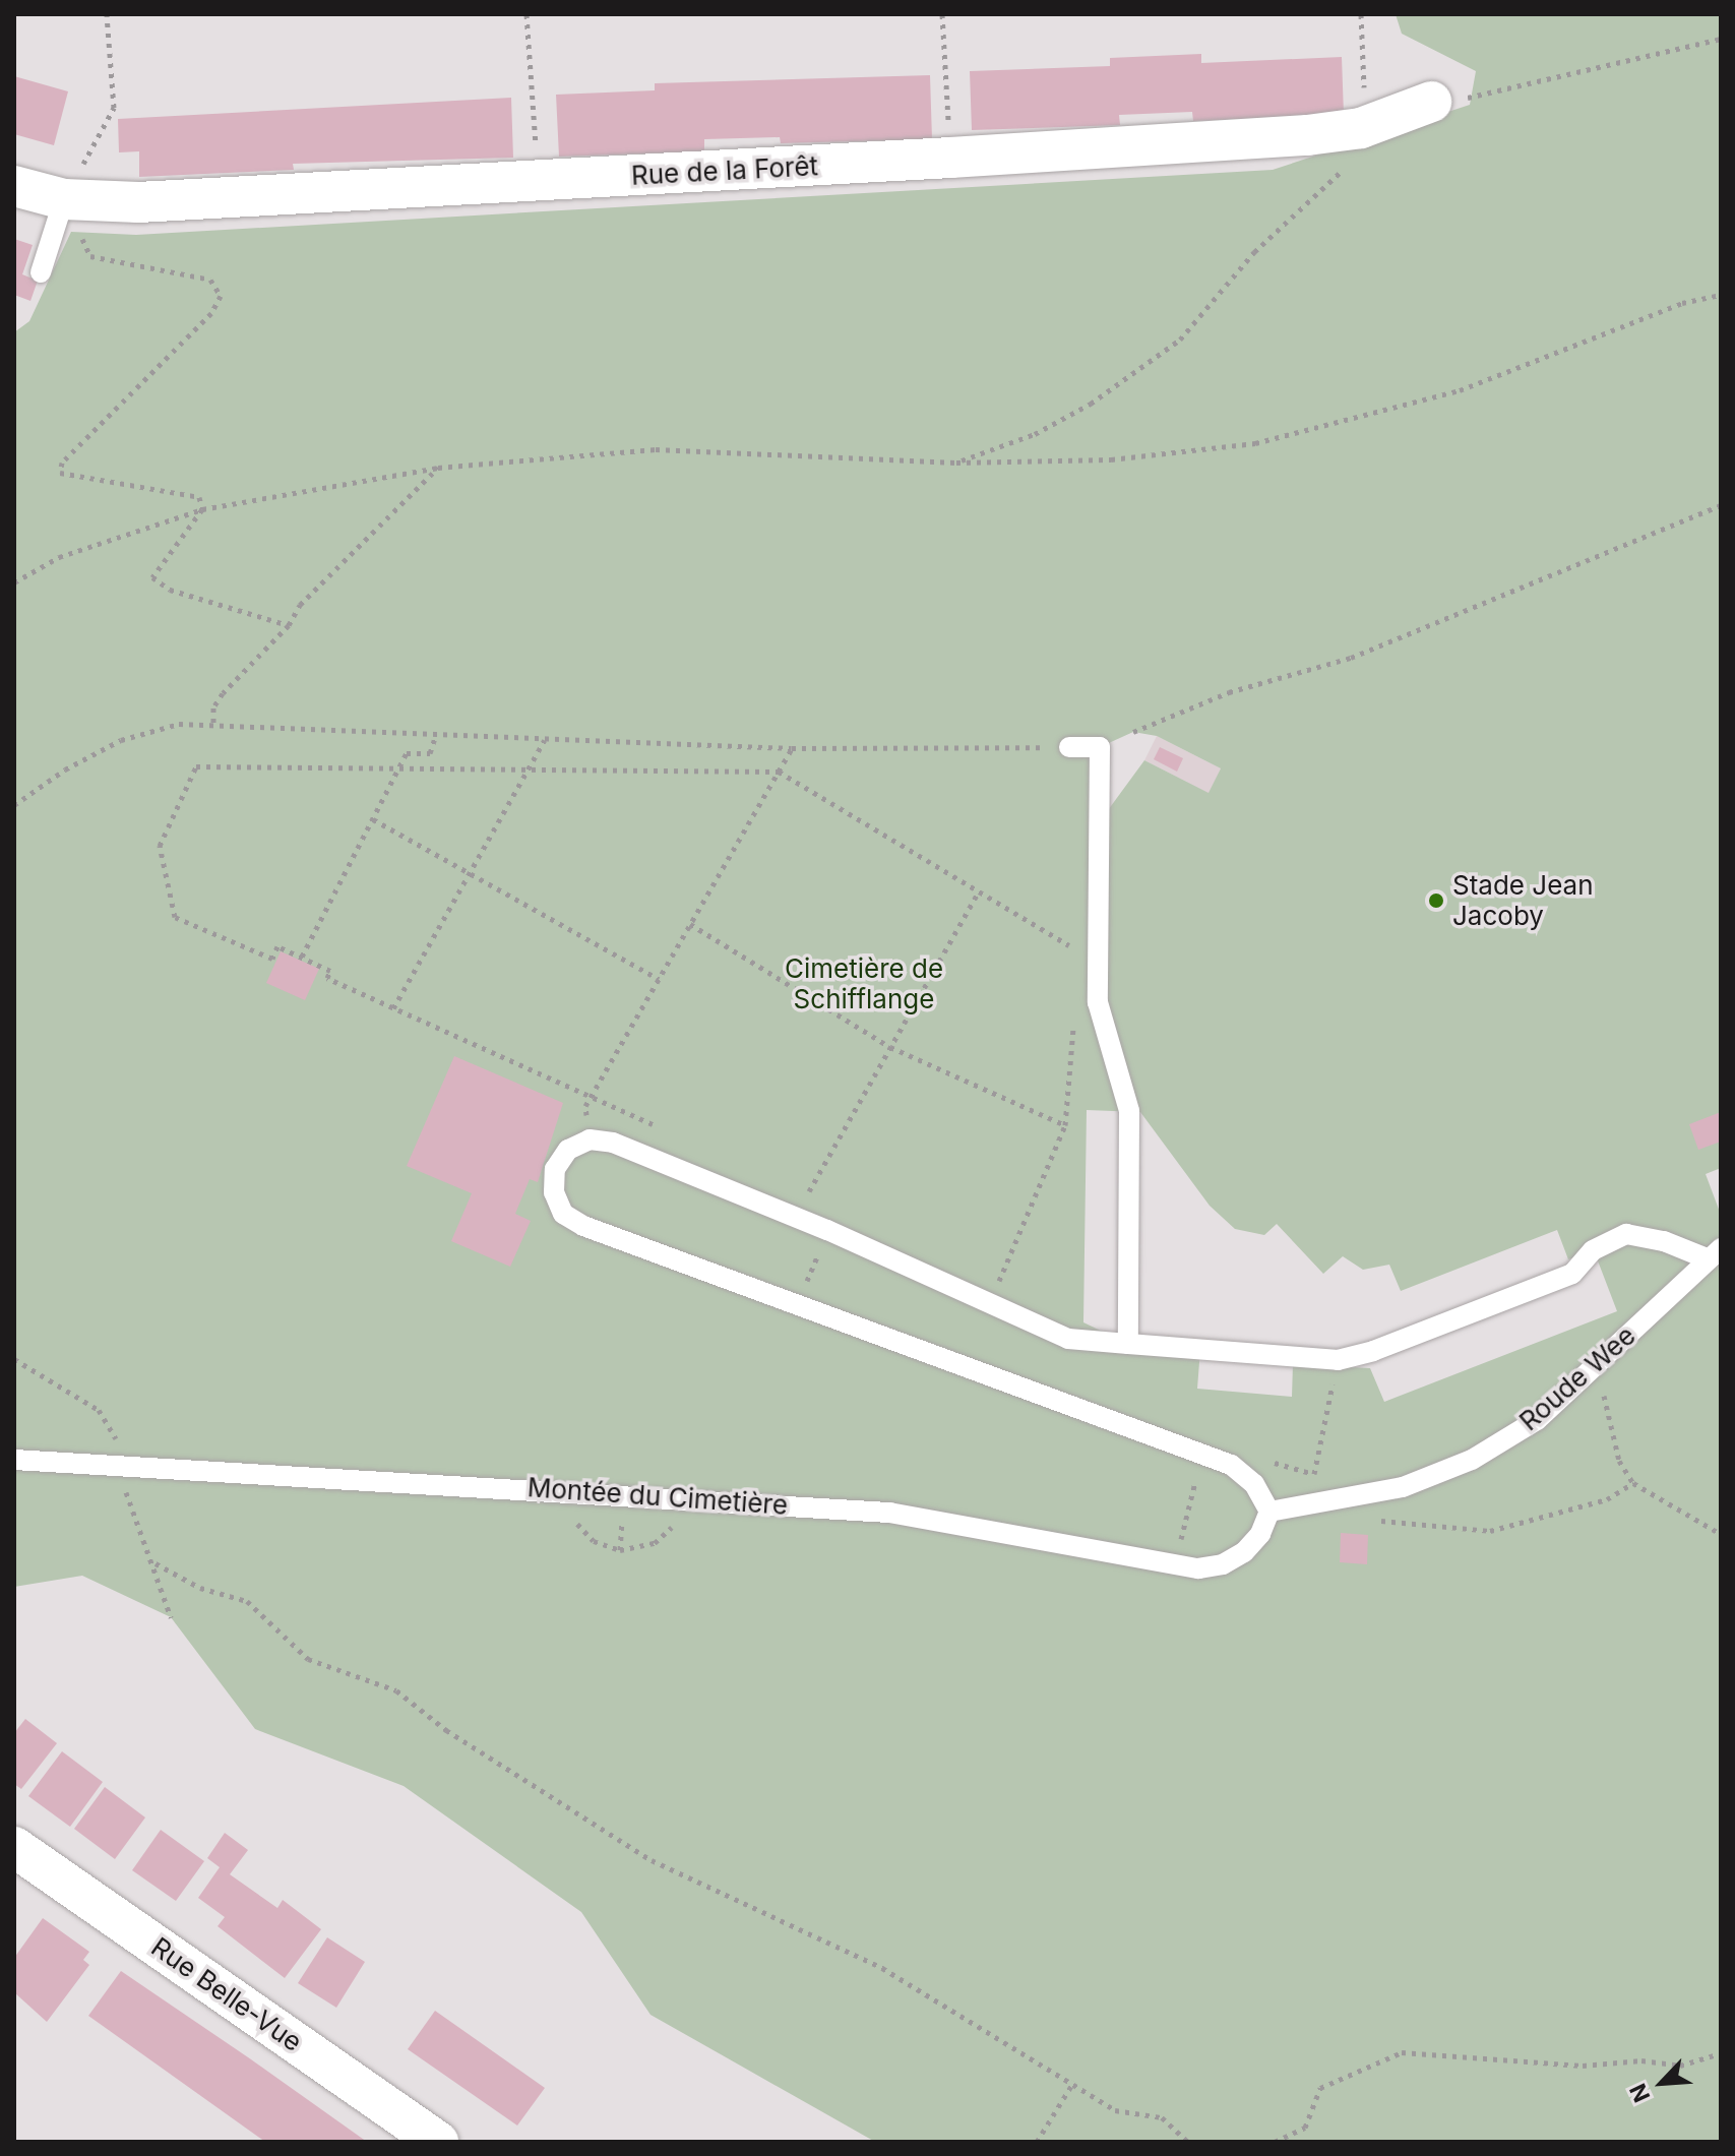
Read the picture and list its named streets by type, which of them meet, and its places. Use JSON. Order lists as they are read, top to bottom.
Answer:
{
  "streets": {
    "street": ["Rue de la Forêt", "Rue Belle-Vue"],
    "lane": ["Roude Wee", "Montée du Cimetière"]
  },
  "crossings": [
    ["Roude Wee", "Montée du Cimetière"]
  ],
  "parks": ["Cimetière de Schifflange"],
  "places": ["Stade Jean Jacoby"],
  "north": "bottom left"
}
